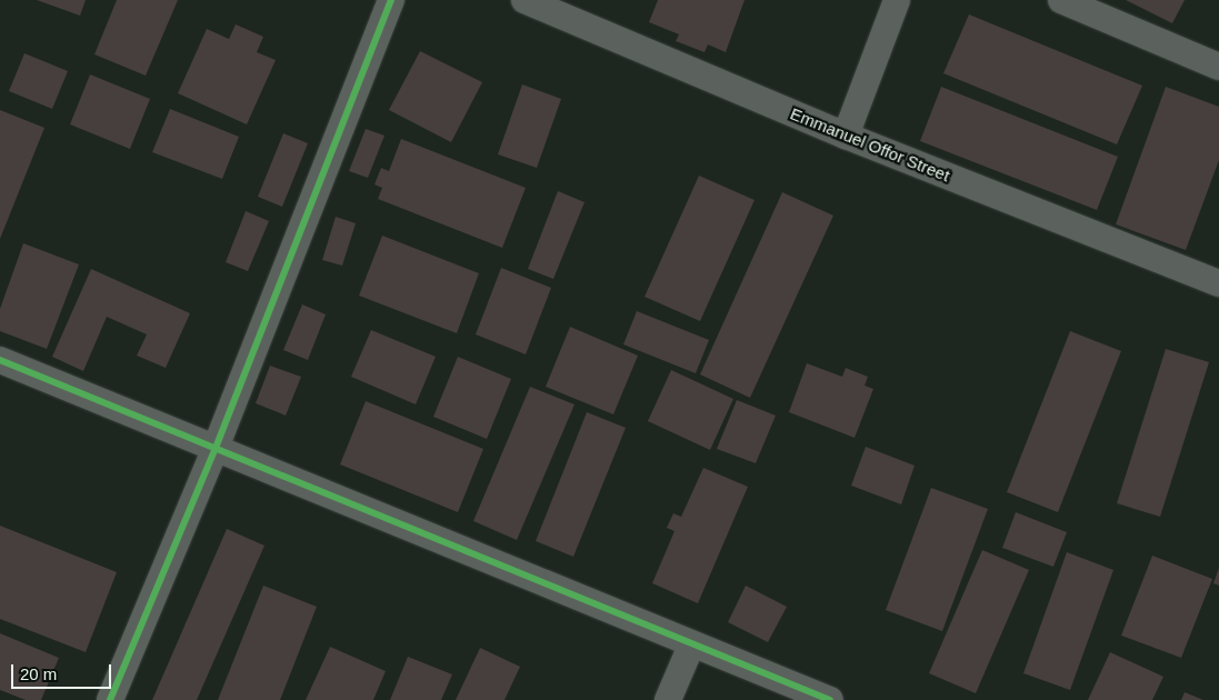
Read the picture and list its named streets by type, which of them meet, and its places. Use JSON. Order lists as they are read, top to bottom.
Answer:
{
  "streets": {
    "street": ["Emmanuel Offor Street"]
  },
  "scale_bar": "20 m"
}
